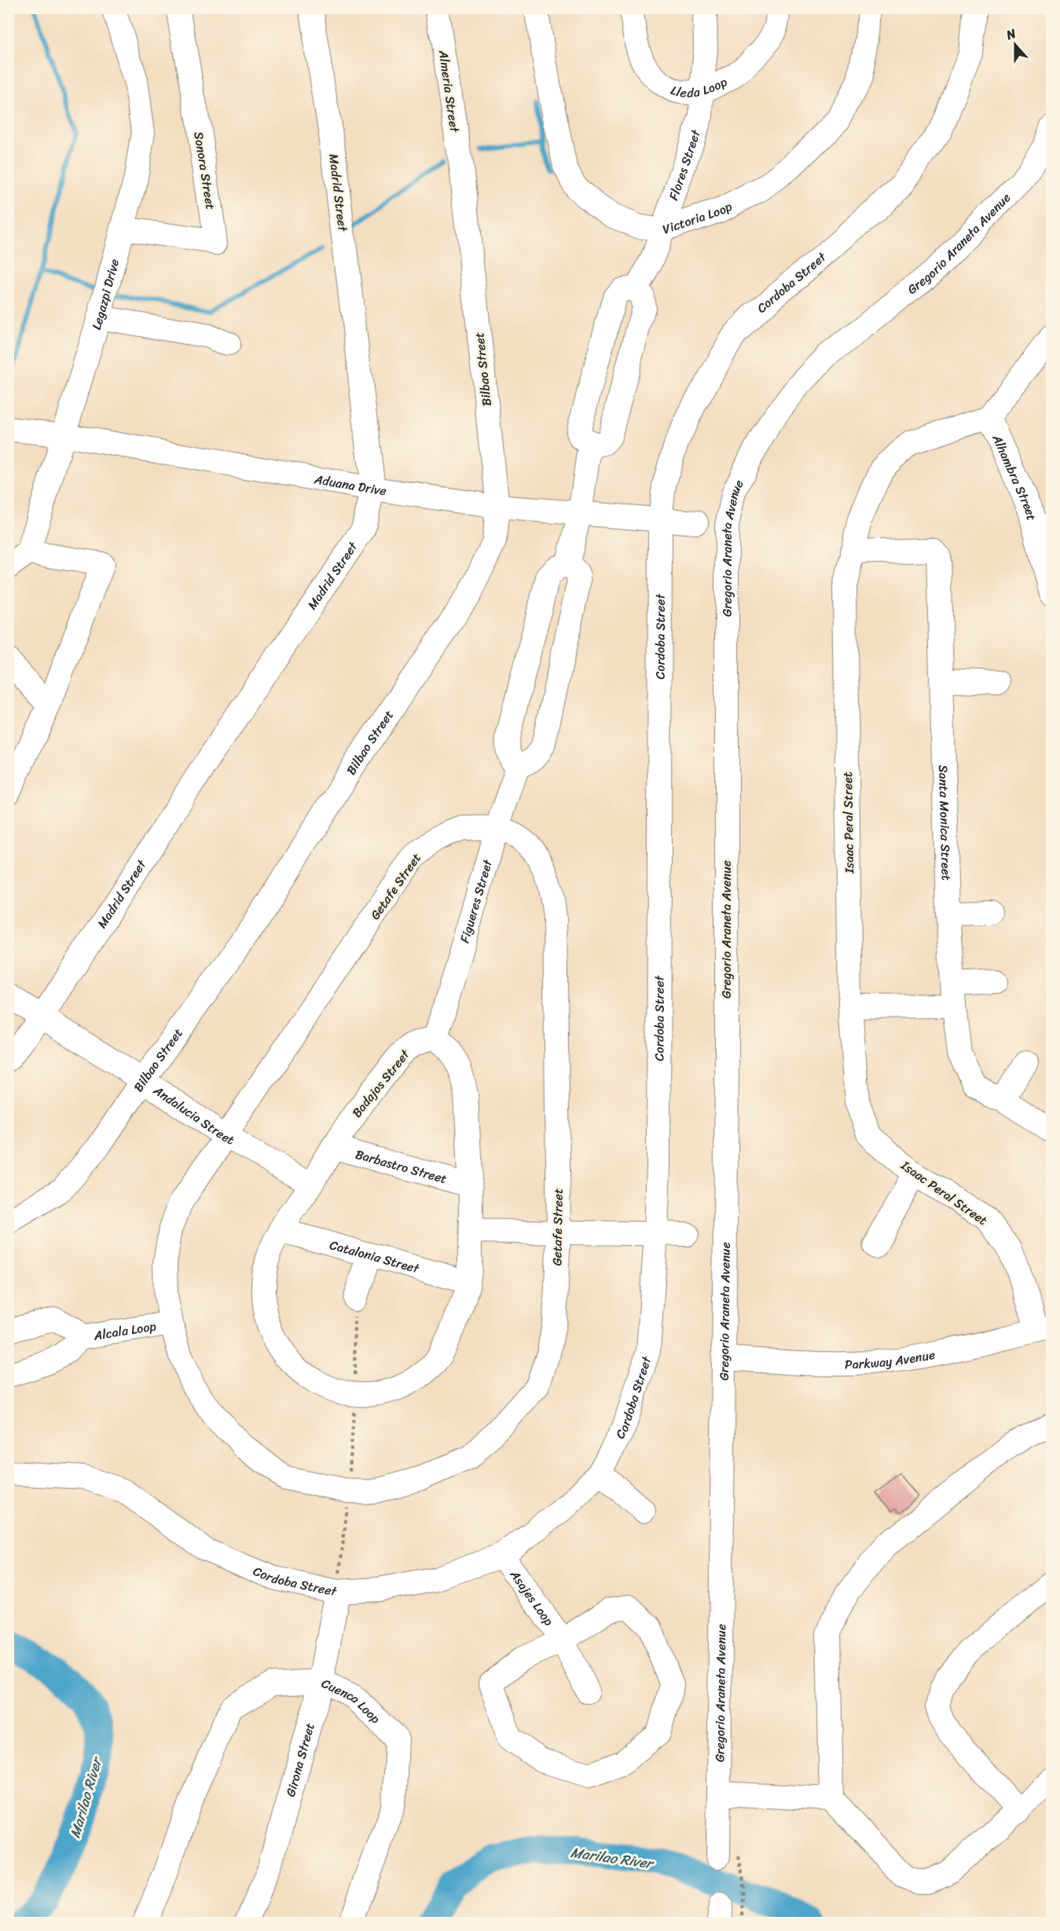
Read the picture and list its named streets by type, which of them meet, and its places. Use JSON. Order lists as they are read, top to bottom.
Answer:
{
  "streets": {
    "street": [
      "Lleda Loop",
      "Almeria Street",
      "Flores Street",
      "Sonora Street",
      "Madrid Street",
      "Victoria Loop",
      "Gregorio Araneta Avenue",
      "Cordoba Street",
      "Legazpi Drive",
      "Bilbao Street",
      "Alhambra Street",
      "Aduana Drive",
      "Isaac Peral Street",
      "Santa Monica Street",
      "Getafe Street",
      "Figueres Street",
      "Badajos Street",
      "Andalucia Street",
      "Barbastro Street",
      "Catalonia Street",
      "Alcala Loop",
      "Parkway Avenue",
      "Asajes Loop",
      "Cuenca Loop",
      "Girona Street"
    ]
  },
  "crossings": [
    ["Lleda Loop", "Flores Street"],
    ["Almeria Street", "Bilbao Street"],
    ["Flores Street", "Victoria Loop"],
    ["Sonora Street", "Legazpi Drive"],
    ["Madrid Street", "Aduana Drive"],
    ["Madrid Street", "Andalucia Street"],
    ["Gregorio Araneta Avenue", "Parkway Avenue"],
    ["Cordoba Street", "Aduana Drive"],
    ["Cordoba Street", "Asajes Loop"],
    ["Cordoba Street", "Girona Street"],
    ["Legazpi Drive", "Aduana Drive"],
    ["Bilbao Street", "Aduana Drive"],
    ["Bilbao Street", "Andalucia Street"],
    ["Alhambra Street", "Isaac Peral Street"],
    ["Isaac Peral Street", "Santa Monica Street"],
    ["Isaac Peral Street", "Parkway Avenue"],
    ["Getafe Street", "Figueres Street"],
    ["Getafe Street", "Andalucia Street"],
    ["Getafe Street", "Alcala Loop"],
    ["Figueres Street", "Badajos Street"],
    ["Badajos Street", "Andalucia Street"],
    ["Badajos Street", "Barbastro Street"],
    ["Badajos Street", "Catalonia Street"],
    ["Cuenca Loop", "Girona Street"]
  ],
  "water": ["Marilao River"],
  "north": "top"
}
